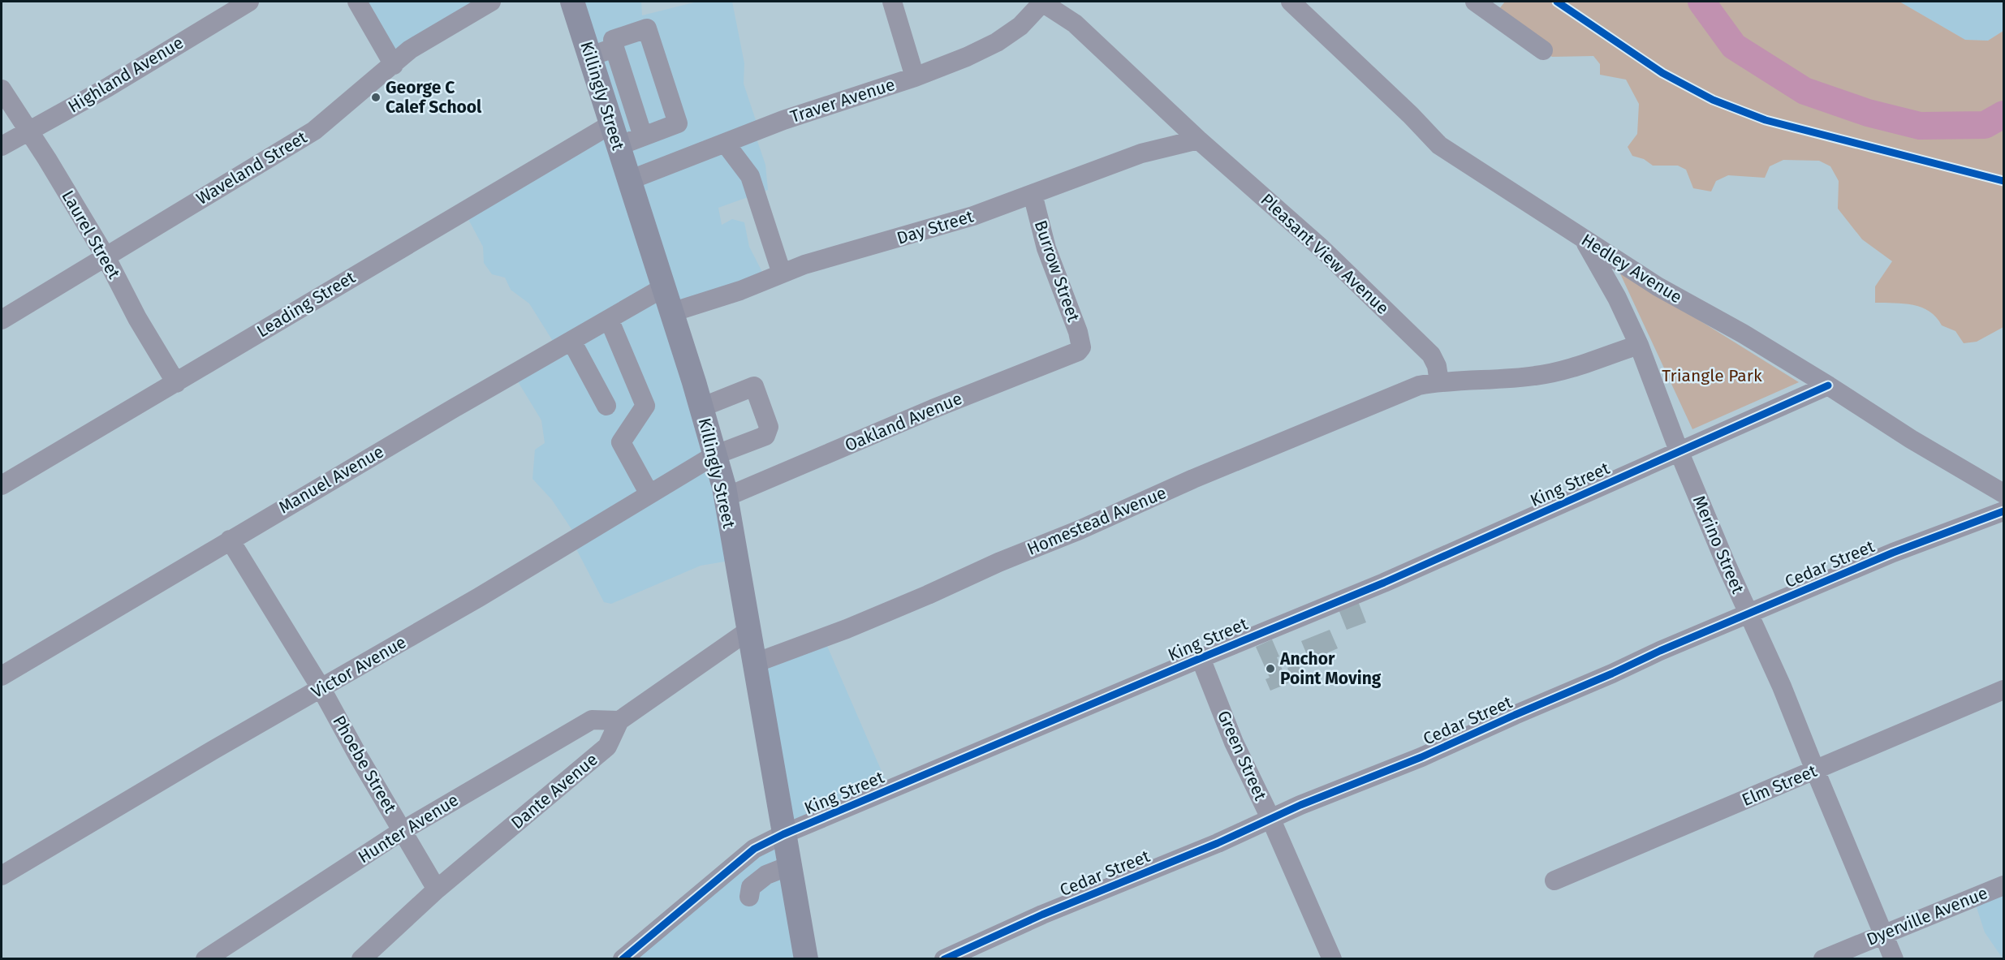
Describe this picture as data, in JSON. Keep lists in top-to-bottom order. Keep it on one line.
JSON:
{"streets":{"main road":["Killingly Street"],"street":["Highland Avenue","Traver Avenue","Waveland Street","Day Street","Laurel Street","Pleasant View Avenue","Hedley Avenue","Burrow Street","Leading Street","Oakland Avenue","Manuel Avenue","King Street","Homestead Avenue","Merino Street","Cedar Street","Victor Avenue","Green Street","Phoebe Street","Elm Street","Dante Avenue","Hunter Avenue","Dyerville Avenue"]},"crossings":[["Highland Avenue","Laurel Street"],["Killingly Street","Traver Avenue"],["Killingly Street","Day Street"],["Killingly Street","Leading Street"],["Killingly Street","Oakland Avenue"],["Killingly Street","Manuel Avenue"],["Killingly Street","King Street"],["Killingly Street","Homestead Avenue"],["Killingly Street","Victor Avenue"],["Killingly Street","Dante Avenue"],["Traver Avenue","Pleasant View Avenue"],["Waveland Street","Laurel Street"],["Day Street","Pleasant View Avenue"],["Day Street","Burrow Street"],["Laurel Street","Leading Street"],["Pleasant View Avenue","Homestead Avenue"],["Hedley Avenue","King Street"],["Hedley Avenue","Merino Street"],["Burrow Street","Oakland Avenue"],["Manuel Avenue","Phoebe Street"],["King Street","Merino Street"],["King Street","Green Street"],["Merino Street","Cedar Street"],["Merino Street","Elm Street"],["Merino Street","Dyerville Avenue"],["Cedar Street","Green Street"],["Victor Avenue","Phoebe Street"],["Phoebe Street","Dante Avenue"],["Phoebe Street","Hunter Avenue"],["Dante Avenue","Hunter Avenue"]],"parks":["Triangle Park"],"places":["George C Calef School","Anchor Point Moving"]}
